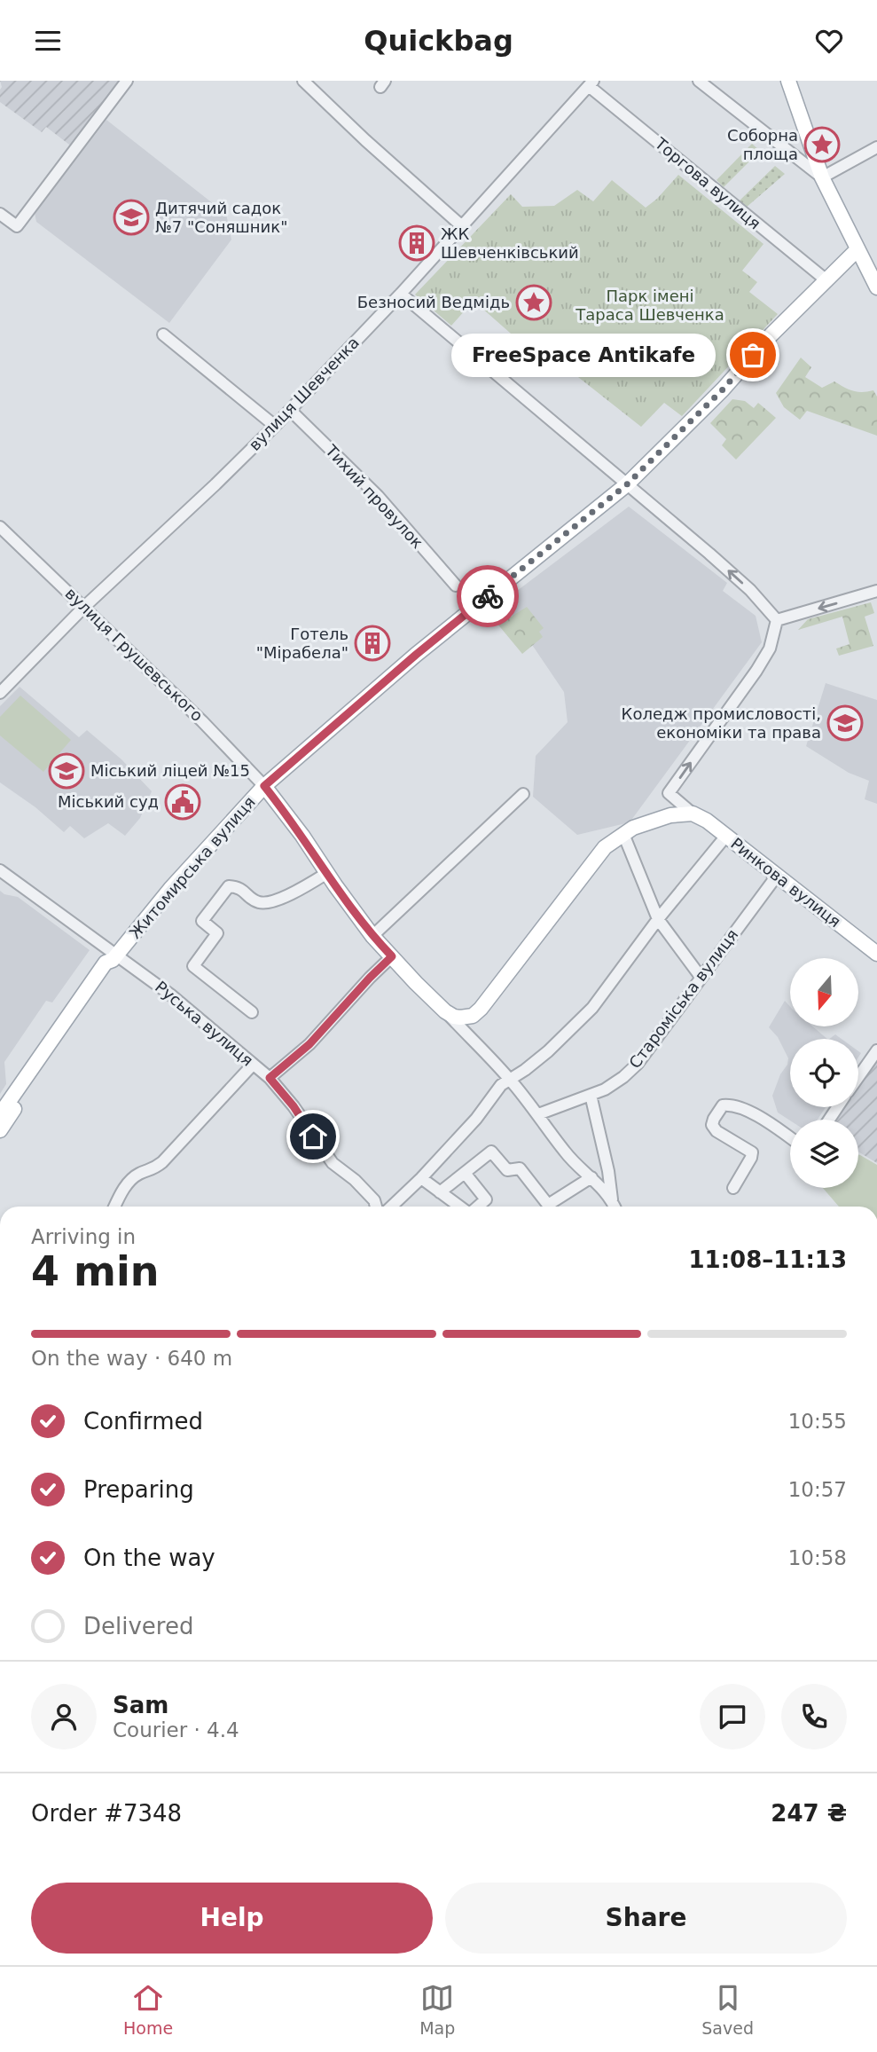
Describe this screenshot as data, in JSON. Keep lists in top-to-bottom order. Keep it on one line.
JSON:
{"streets":{"main road":["Житомирська вулиця","Ринкова вулиця"],"street":["Торгова вулиця","вулиця Шевченка","Тихий провулок","вулиця Грушевського","Староміська вулиця","Руська вулиця"]},"crossings":[["Торгова вулиця","вулиця Шевченка"],["Торгова вулиця","Житомирська вулиця"],["вулиця Шевченка","Тихий провулок"],["вулиця Шевченка","вулиця Грушевського"],["вулиця Грушевського","Житомирська вулиця"],["Житомирська вулиця","Руська вулиця"],["Ринкова вулиця","Староміська вулиця"]],"parks":["Парк імені Тараса Шевченка"],"places":{"place":["Соборна площа","Безносий Ведмідь"],"school or university":["Дитячий садок №7 \"Соняшник\"","Коледж промисловості, економіки та права","Міський ліцей №15"],"building":["ЖК Шевченківський","Готель \"Мірабела\""],"other":["FreeSpace Antikafe"],"public building":["Міський суд"]},"north":"bottom","page":{"header":"Quickbag","bubble":"FreeSpace Antikafe","heading":["4 min","Arriving in","11:08–11:13"],"panel":["Sam","Courier · 4.4","Order #7348","247 ₴"],"bar":"On the way · 640 m","list":[["Confirmed","10:55"],["Preparing","10:57"],["On the way","10:58"],"Delivered"],"buttons":["Help","Share"],"tabs":["Home","Map","Saved"]}}
